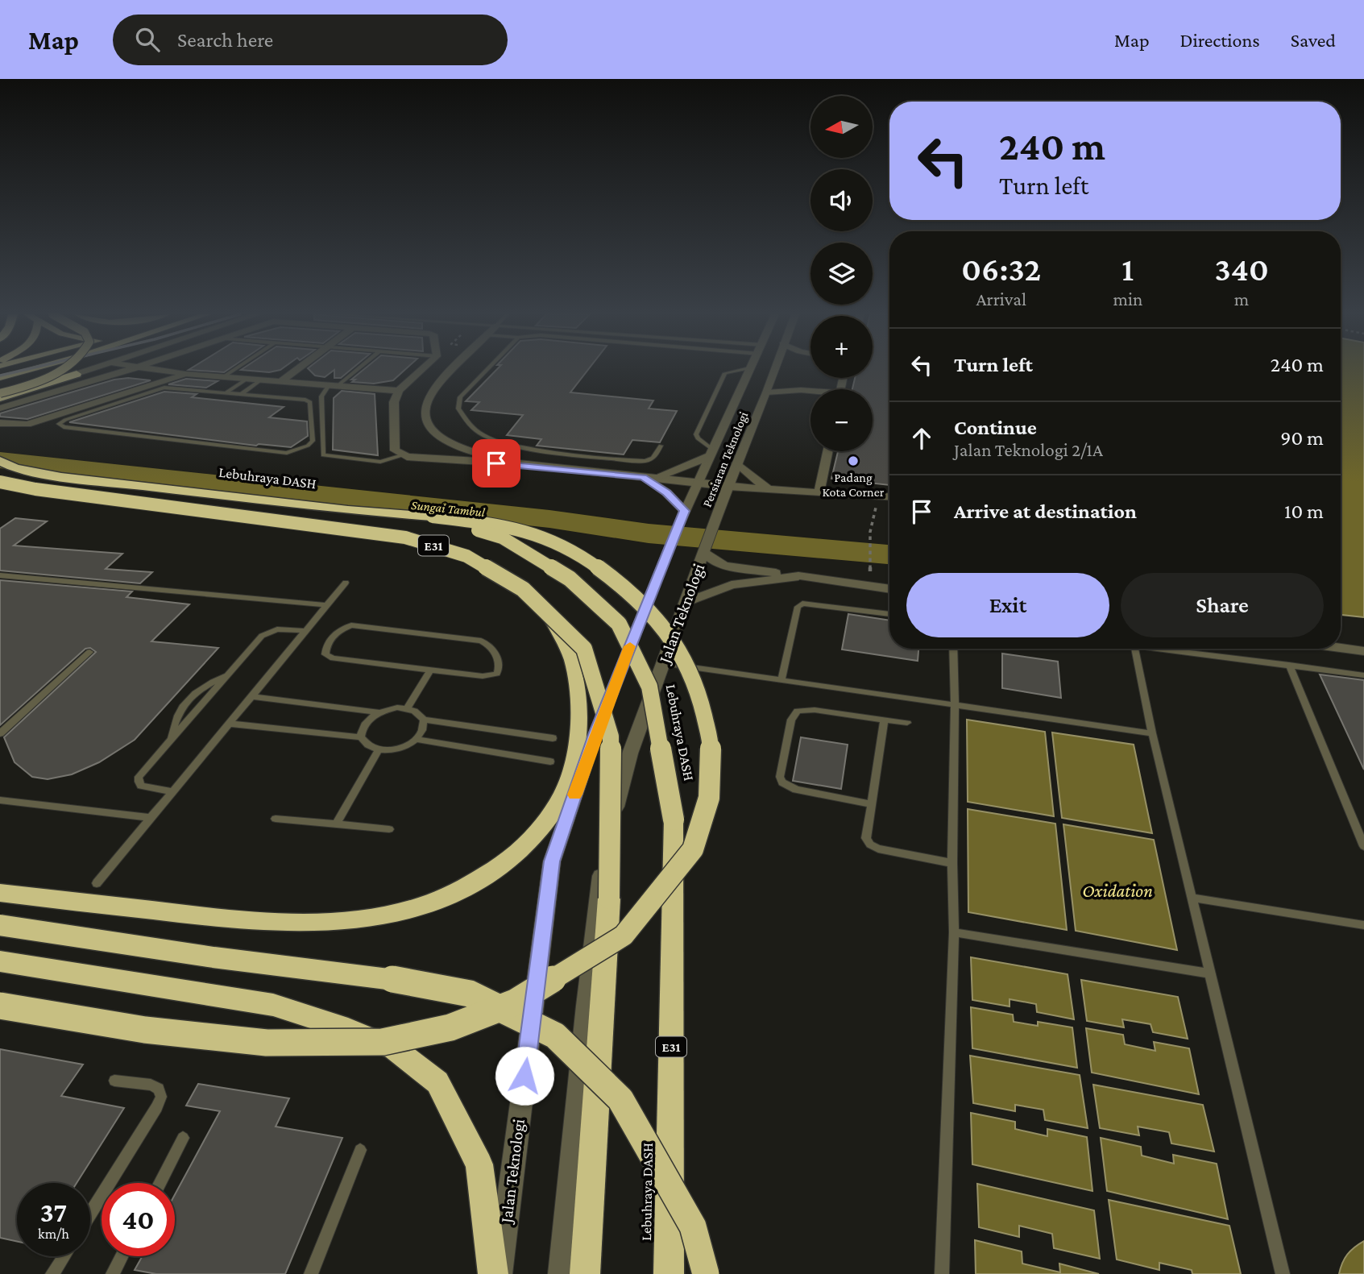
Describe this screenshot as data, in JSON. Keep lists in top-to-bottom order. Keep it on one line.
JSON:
{"streets":{"highway":["Lebuhraya DASH","E31"],"street":["Persiaran Teknologi","Jalan Teknologi"]},"crossings":[["Persiaran Teknologi","Jalan Teknologi"]],"water":["Sungai Tambul","Oxidation"],"places":["Padang Kota Corner"],"north":"left","page":{"header":"Map","search":"Search here","nav":["Map","Directions","Saved"],"map_buttons":["+","−"],"turn":["240 m","Turn left"],"eta":["06:32","Arrival","1","min","340","m"],"list":[{"name":"Turn left","value":"240 m"},{"name":"Continue","note":"Jalan Teknologi 2/1A","value":"90 m"},{"name":"Arrive at destination","value":"10 m"}],"buttons":["Exit","Share"],"speed":"37 km/h","limit":"40"}}
